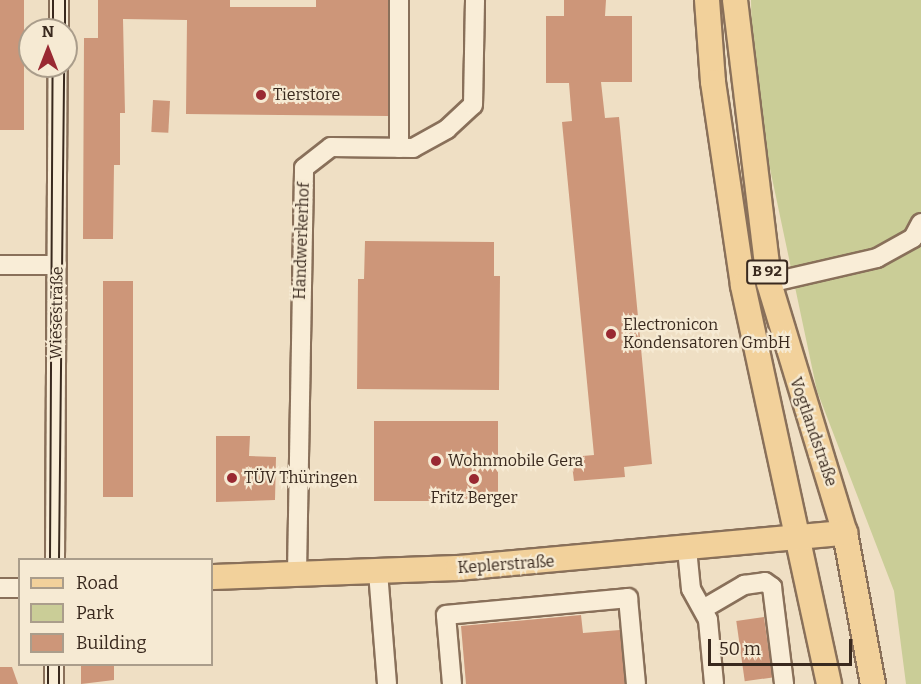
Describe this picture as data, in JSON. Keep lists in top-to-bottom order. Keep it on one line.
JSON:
{"streets":{"main road":["B 92","Vogtlandstraße","Keplerstraße"],"street":["Handwerkerhof","Wiesestraße"]},"crossings":[["Handwerkerhof","Keplerstraße"],["Vogtlandstraße","Keplerstraße"]],"places":["Tierstore","Electronicon Kondensatoren GmbH","Wohnmobile Gera","TÜV Thüringen","Fritz Berger"],"legend":["Road","Park","Building"],"scale_bar":"50 m","north":"top"}
